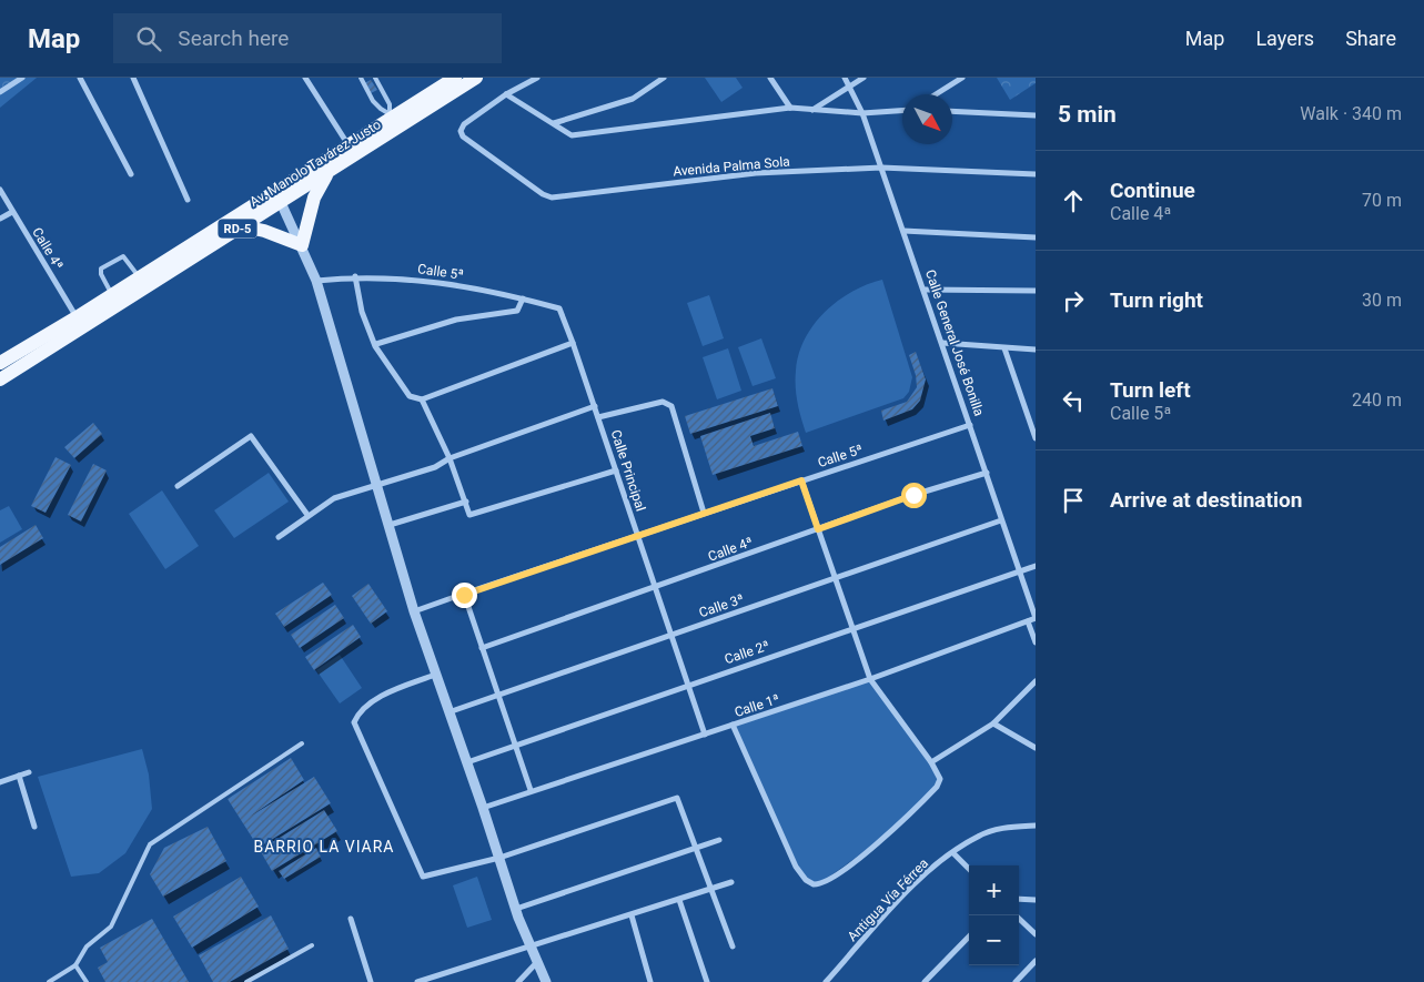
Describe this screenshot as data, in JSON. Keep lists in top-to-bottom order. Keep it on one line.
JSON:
{"streets":{"main road":["Av. Manolo Tavárez Justo","RD-5"],"street":["Avenida Palma Sola","Calle 4ª","Calle 5ª","Calle General José Bonilla","Calle Principal","Calle 3ª","Calle 2ª","Calle 1ª","Antigua Vía Férrea"]},"crossings":[["Av. Manolo Tavárez Justo","Calle 4ª"],["Avenida Palma Sola","Calle General José Bonilla"],["Calle 4ª","Calle General José Bonilla"],["Calle 4ª","Calle Principal"],["Calle 5ª","Calle General José Bonilla"],["Calle 5ª","Calle Principal"],["Calle General José Bonilla","Calle 3ª"],["Calle General José Bonilla","Calle 2ª"],["Calle General José Bonilla","Calle 1ª"],["Calle Principal","Calle 3ª"],["Calle Principal","Calle 2ª"],["Calle Principal","Calle 1ª"]],"districts":["BARRIO LA VIARA"],"north":"bottom right","page":{"header":"Map","search":"Search here","nav":["Map","Layers","Share"],"heading":["5 min","Walk · 340 m"],"list":[["Continue","Calle 4ª","70 m"],["Turn right","30 m"],["Turn left","Calle 5ª","240 m"],"Arrive at destination"],"map_buttons":["+","−"]}}
